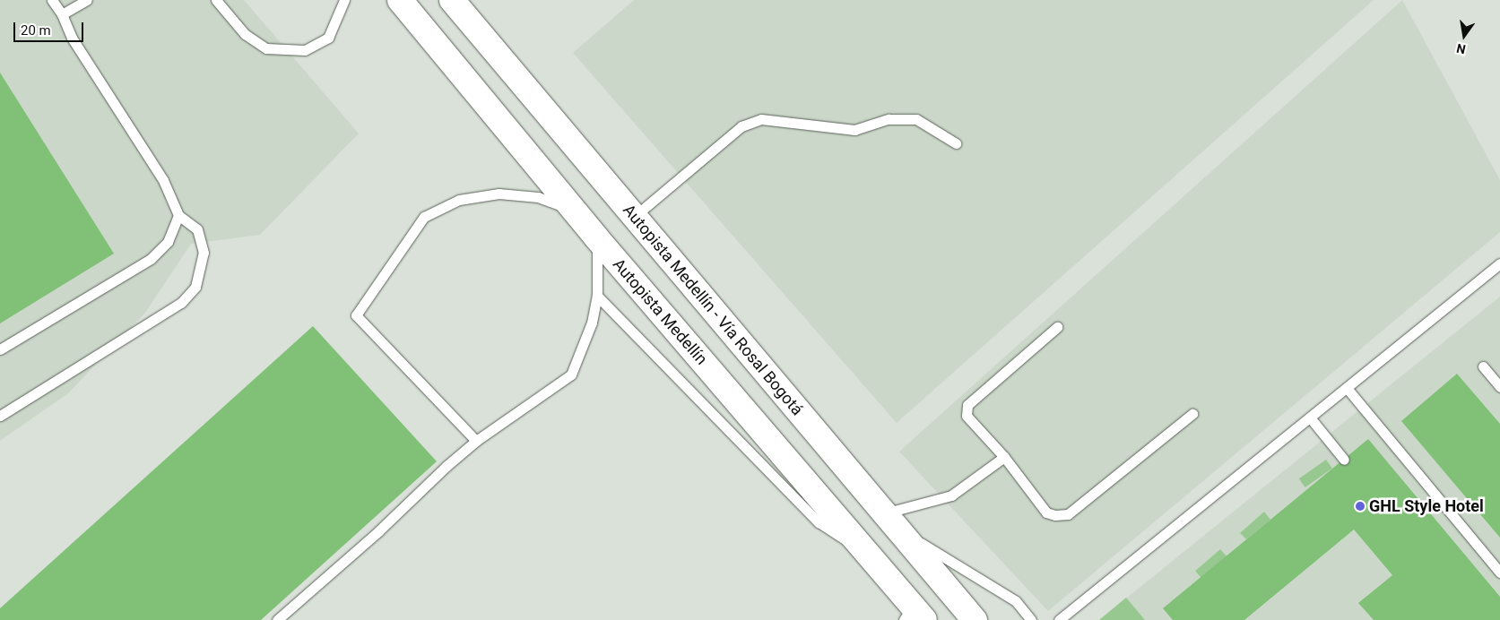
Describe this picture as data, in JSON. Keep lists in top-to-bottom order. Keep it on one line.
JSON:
{"streets":{"highway":["Autopista Medellín - Vía Rosal Bogotá","Autopista Medellín"]},"places":["GHL Style Hotel"],"scale_bar":"20 m","north":"bottom"}
